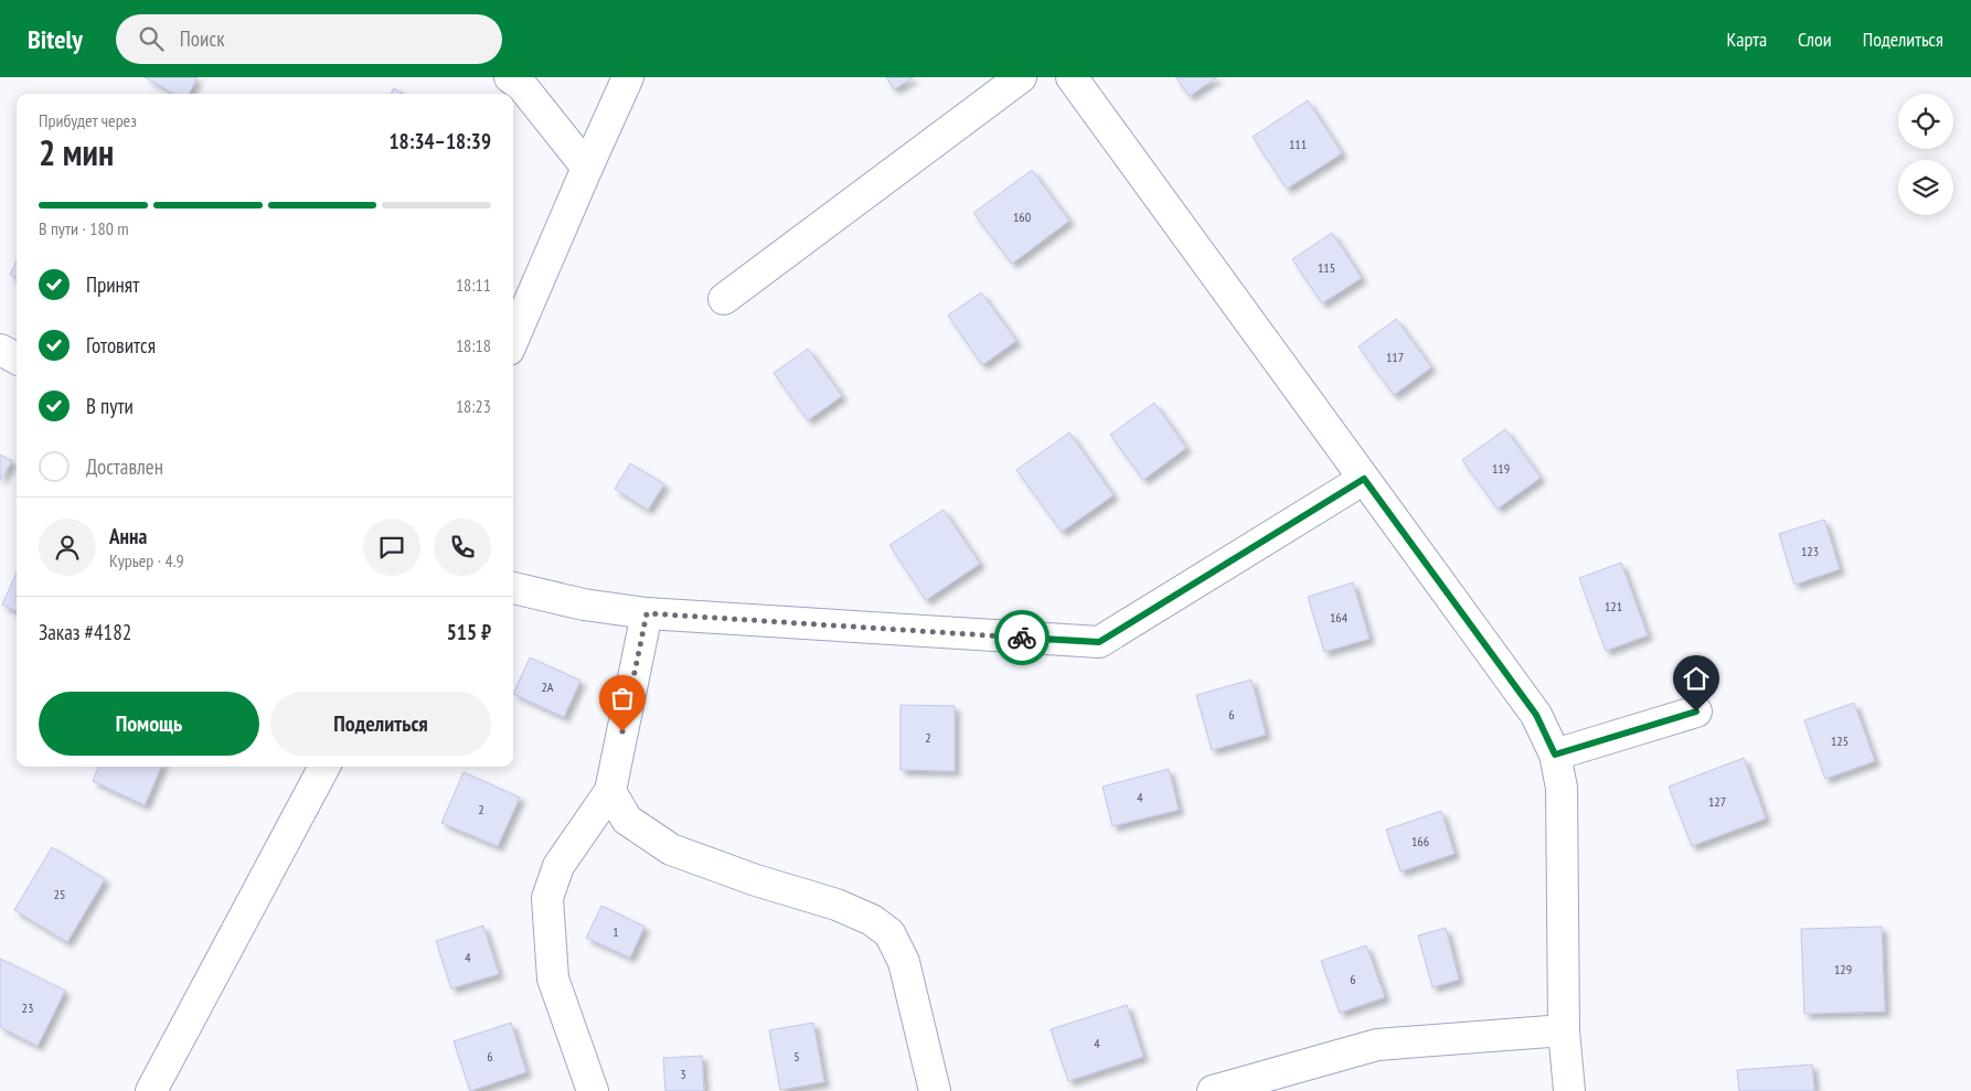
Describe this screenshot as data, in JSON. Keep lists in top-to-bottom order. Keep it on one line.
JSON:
{"house_numbers":["111","160","115","117","119","123","121","164","2А","6","2","125","4","127","2","166","25","1","4","129","6","23","4","6","5","3"],"page":{"header":"Bitely","search":"Поиск","nav":["Карта","Слои","Поделиться"],"heading":["2 мин","Прибудет через","18:34–18:39"],"panel":["Анна","Курьер · 4.9","Заказ #4182","515 ₽"],"bar":"В пути · 180 m","list":[["Принят","18:11"],["Готовится","18:18"],["В пути","18:23"],"Доставлен"],"buttons":["Помощь","Поделиться"]}}
